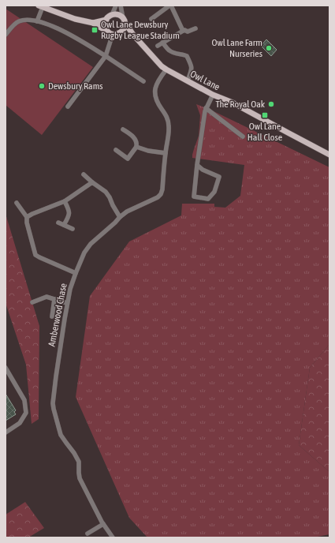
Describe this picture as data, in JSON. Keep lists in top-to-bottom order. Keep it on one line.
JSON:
{"streets":{"main road":["Owl Lane"],"street":["Amberwood Chase"]},"crossings":[["Owl Lane","Amberwood Chase"]],"places":{"transit":["Owl Lane Dewsbury Rugby League Stadium","Owl Lane Hall Close"],"other":["Owl Lane Farm Nurseries","Dewsbury Rams","The Royal Oak"]}}
